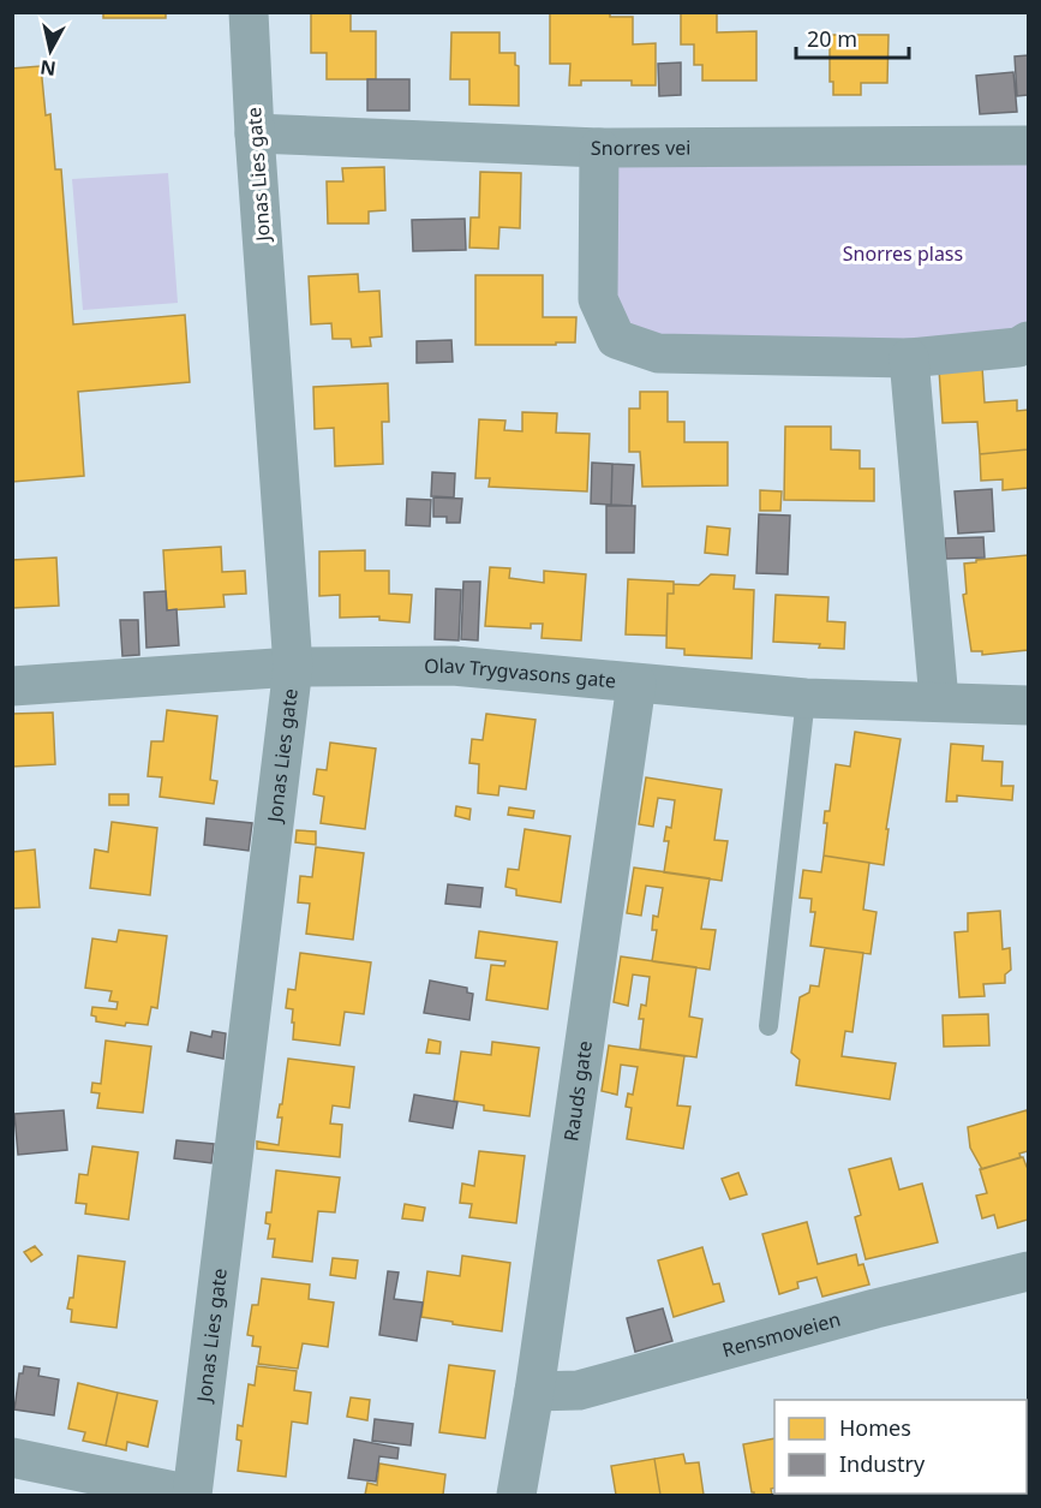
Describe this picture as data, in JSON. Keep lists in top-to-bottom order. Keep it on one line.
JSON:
{"streets":{"street":["Snorres vei","Jonas Lies gate","Olav Trygvasons gate","Rauds gate","Rensmoveien"]},"crossings":[["Snorres vei","Jonas Lies gate"],["Jonas Lies gate","Olav Trygvasons gate"],["Olav Trygvasons gate","Rauds gate"],["Rauds gate","Rensmoveien"]],"parks":["Snorres plass"],"legend":["Homes","Industry"],"scale_bar":"20 m","north":"bottom"}
